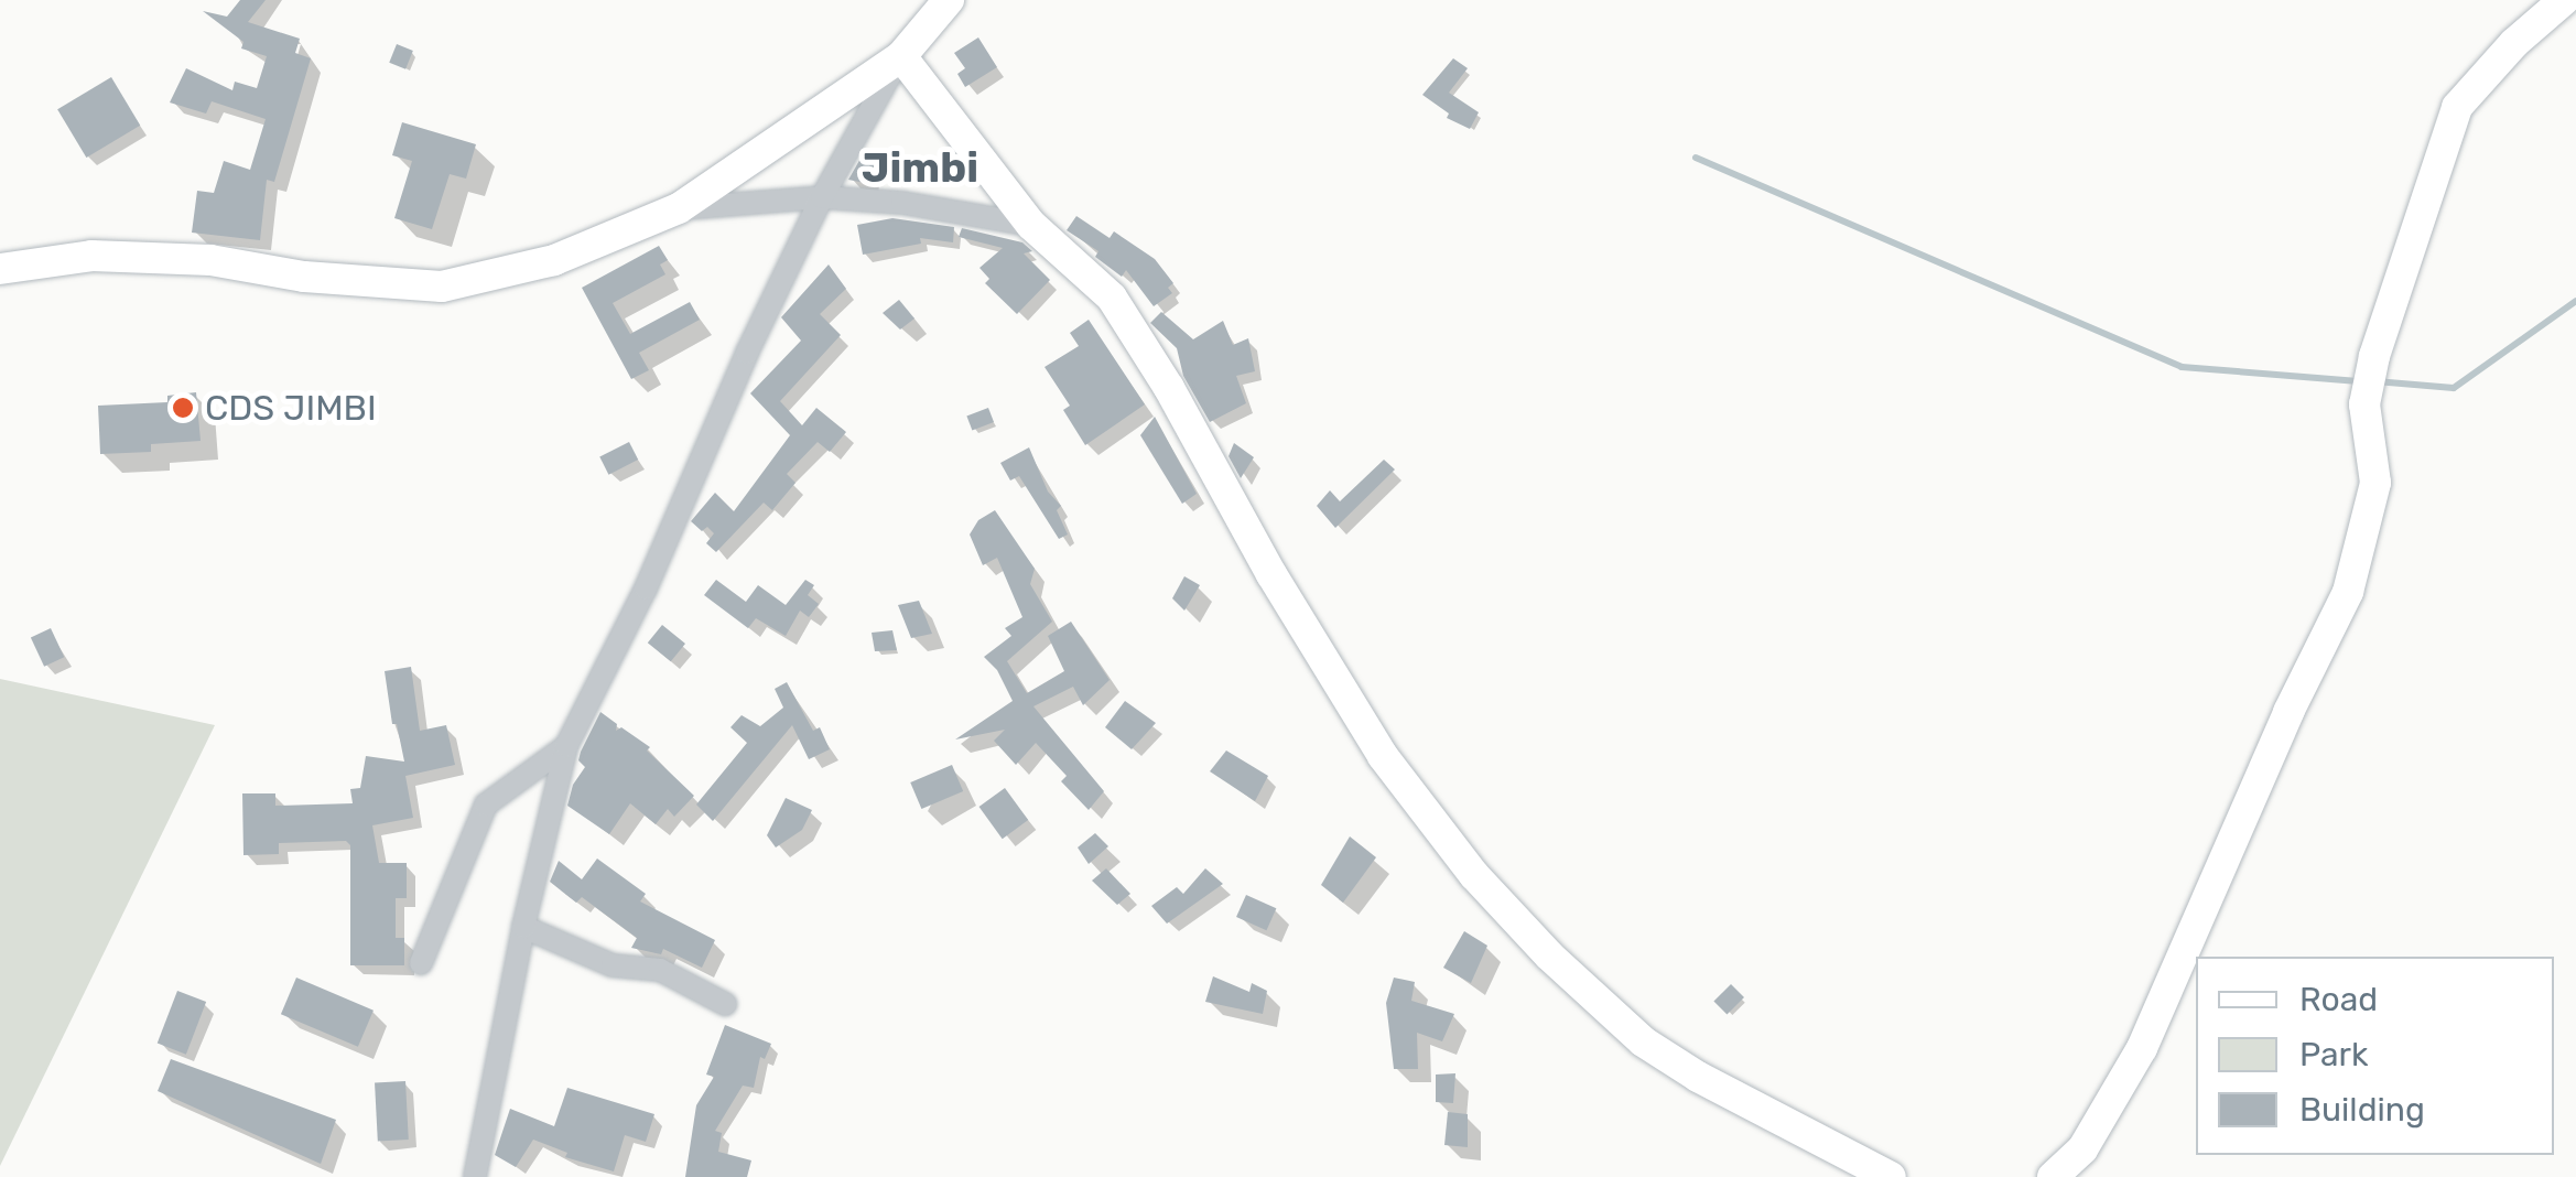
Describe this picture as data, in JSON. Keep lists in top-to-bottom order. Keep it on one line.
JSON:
{"districts":["Jimbi"],"places":["CDS JIMBI"],"legend":["Road","Park","Building"]}
